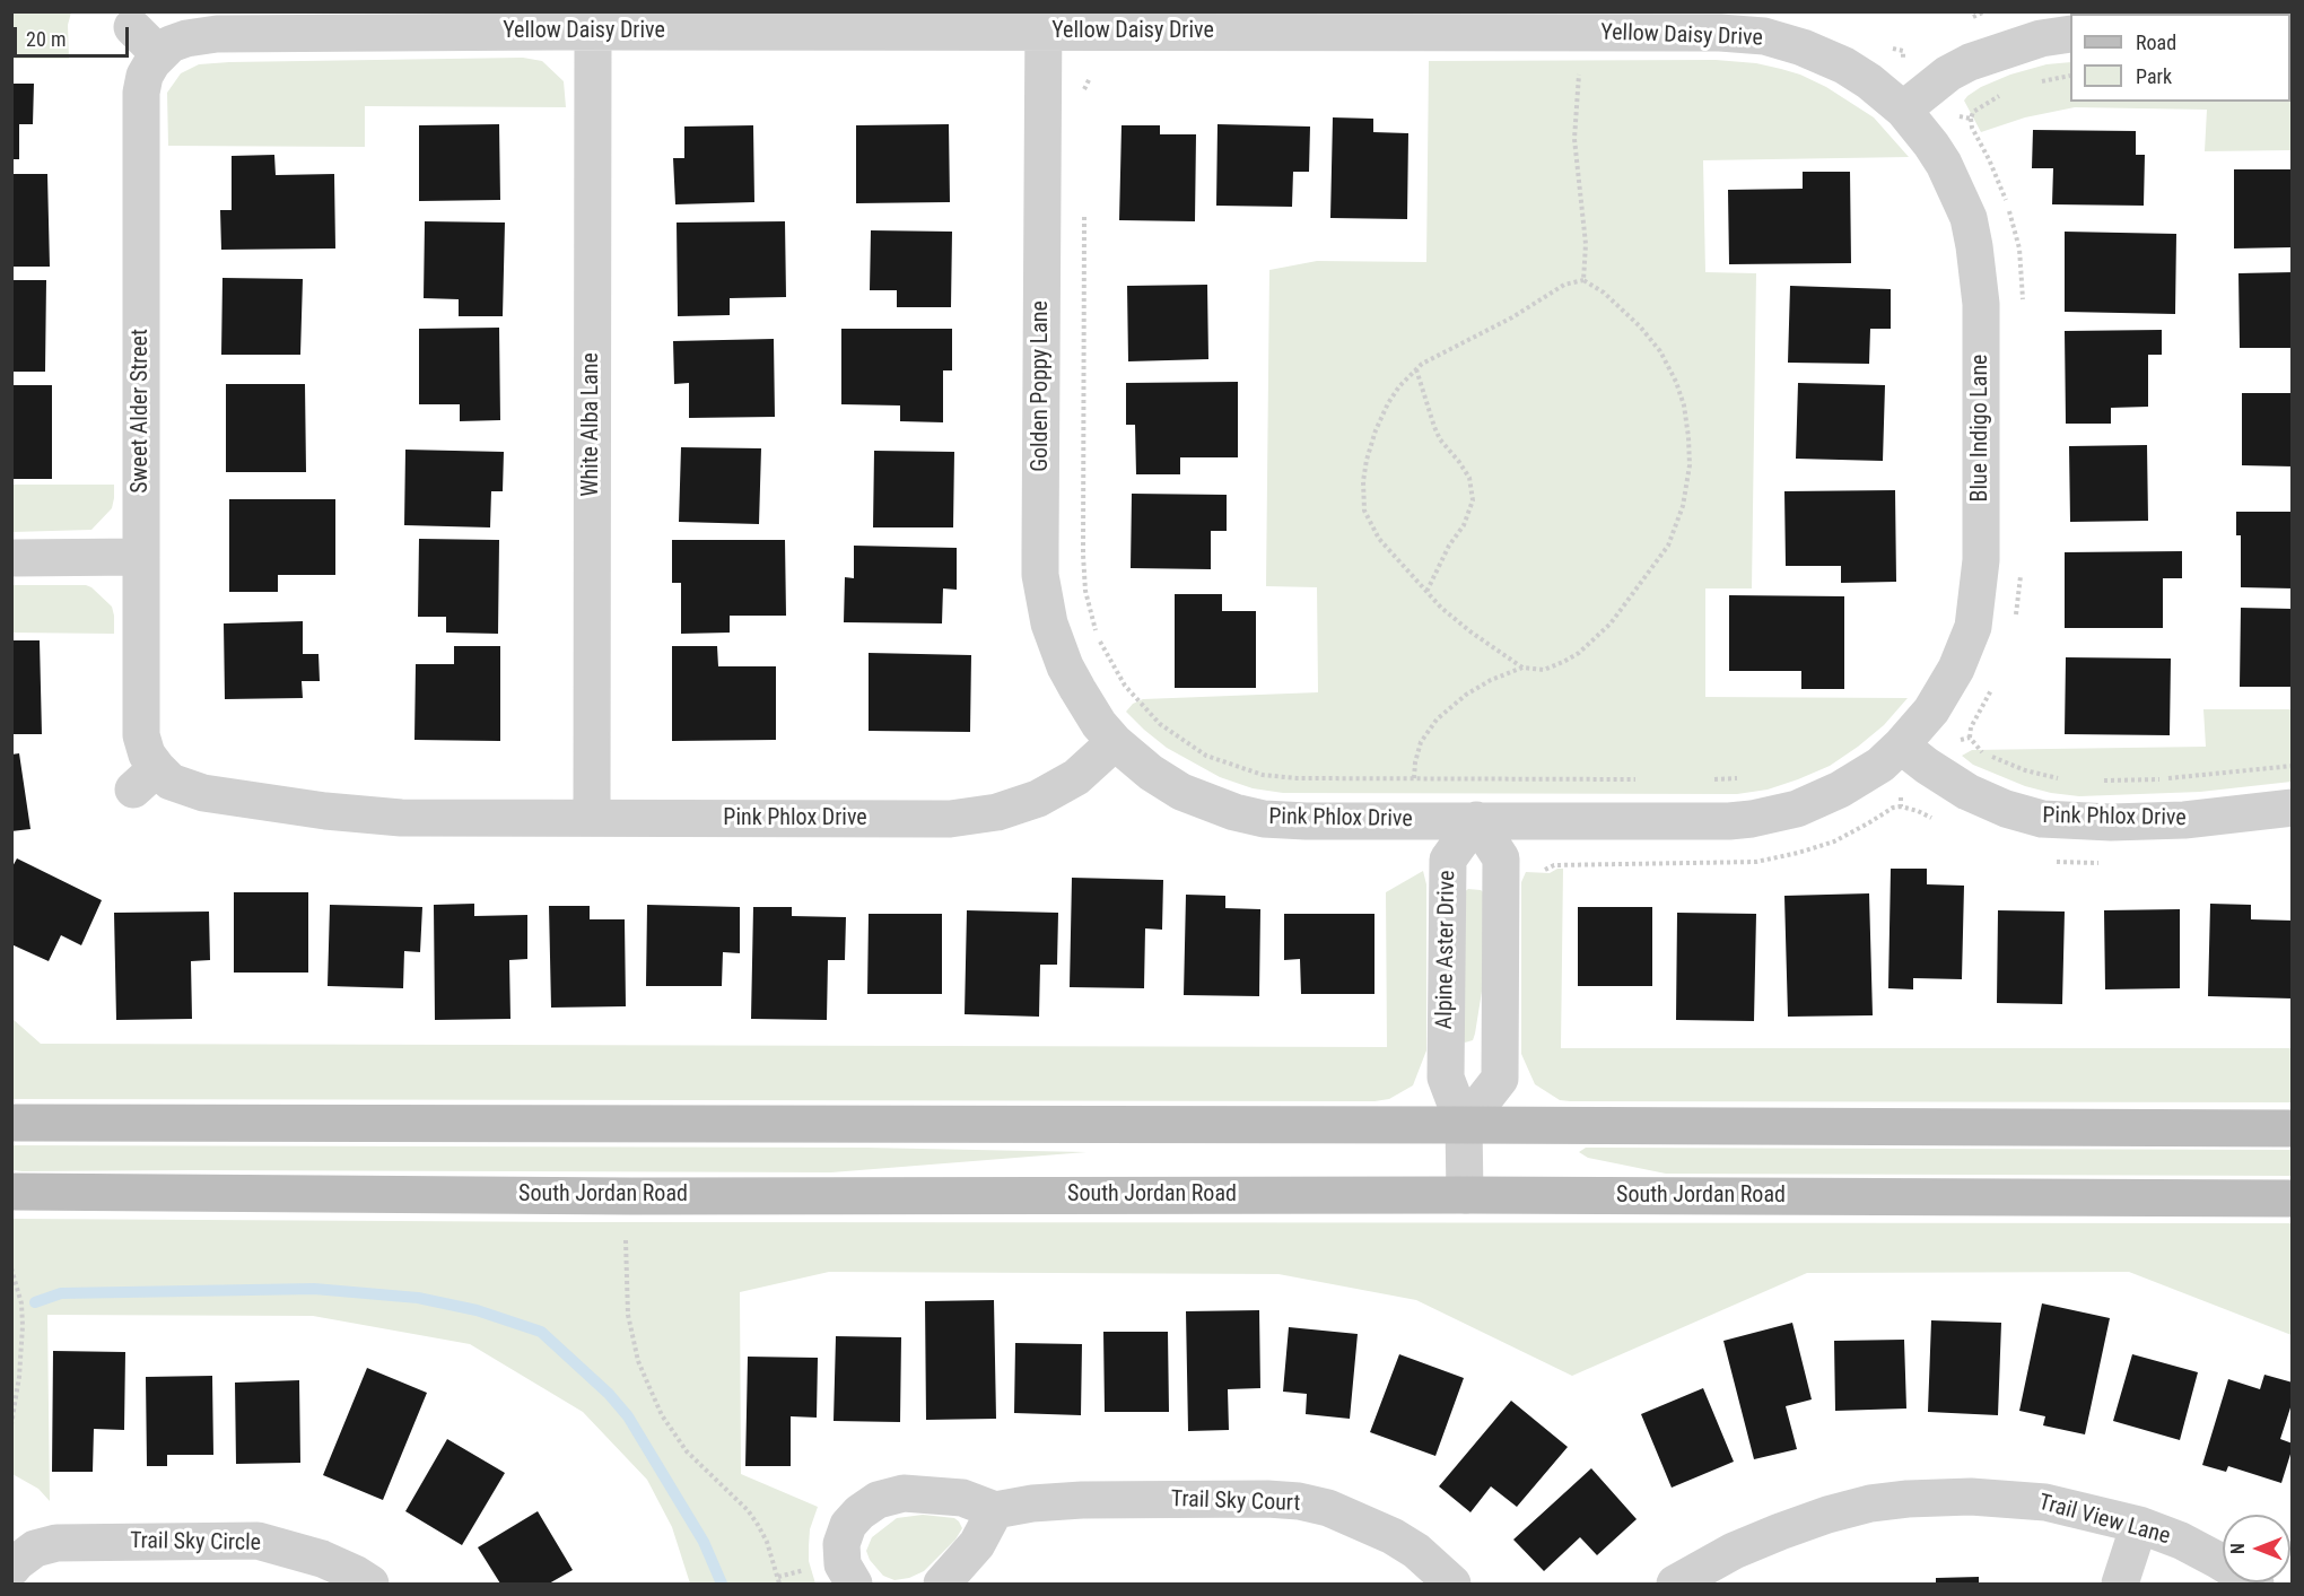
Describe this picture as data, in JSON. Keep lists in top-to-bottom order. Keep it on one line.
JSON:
{"streets":{"main road":["South Jordan Road"],"street":["Yellow Daisy Drive","Golden Poppy Lane","Sweet Alder Street","White Alba Lane","Blue Indigo Lane","Pink Phlox Drive","Alpine Aster Drive","Trail Sky Court","Trail View Lane","Trail Sky Circle"]},"crossings":[["Yellow Daisy Drive","Golden Poppy Lane"],["Yellow Daisy Drive","Sweet Alder Street"],["Yellow Daisy Drive","White Alba Lane"],["Yellow Daisy Drive","Blue Indigo Lane"],["Golden Poppy Lane","Pink Phlox Drive"],["Sweet Alder Street","Pink Phlox Drive"],["White Alba Lane","Pink Phlox Drive"],["Blue Indigo Lane","Pink Phlox Drive"],["Pink Phlox Drive","Alpine Aster Drive"],["Alpine Aster Drive","South Jordan Road"]],"legend":["Road","Park"],"scale_bar":"20 m","north":"left"}
